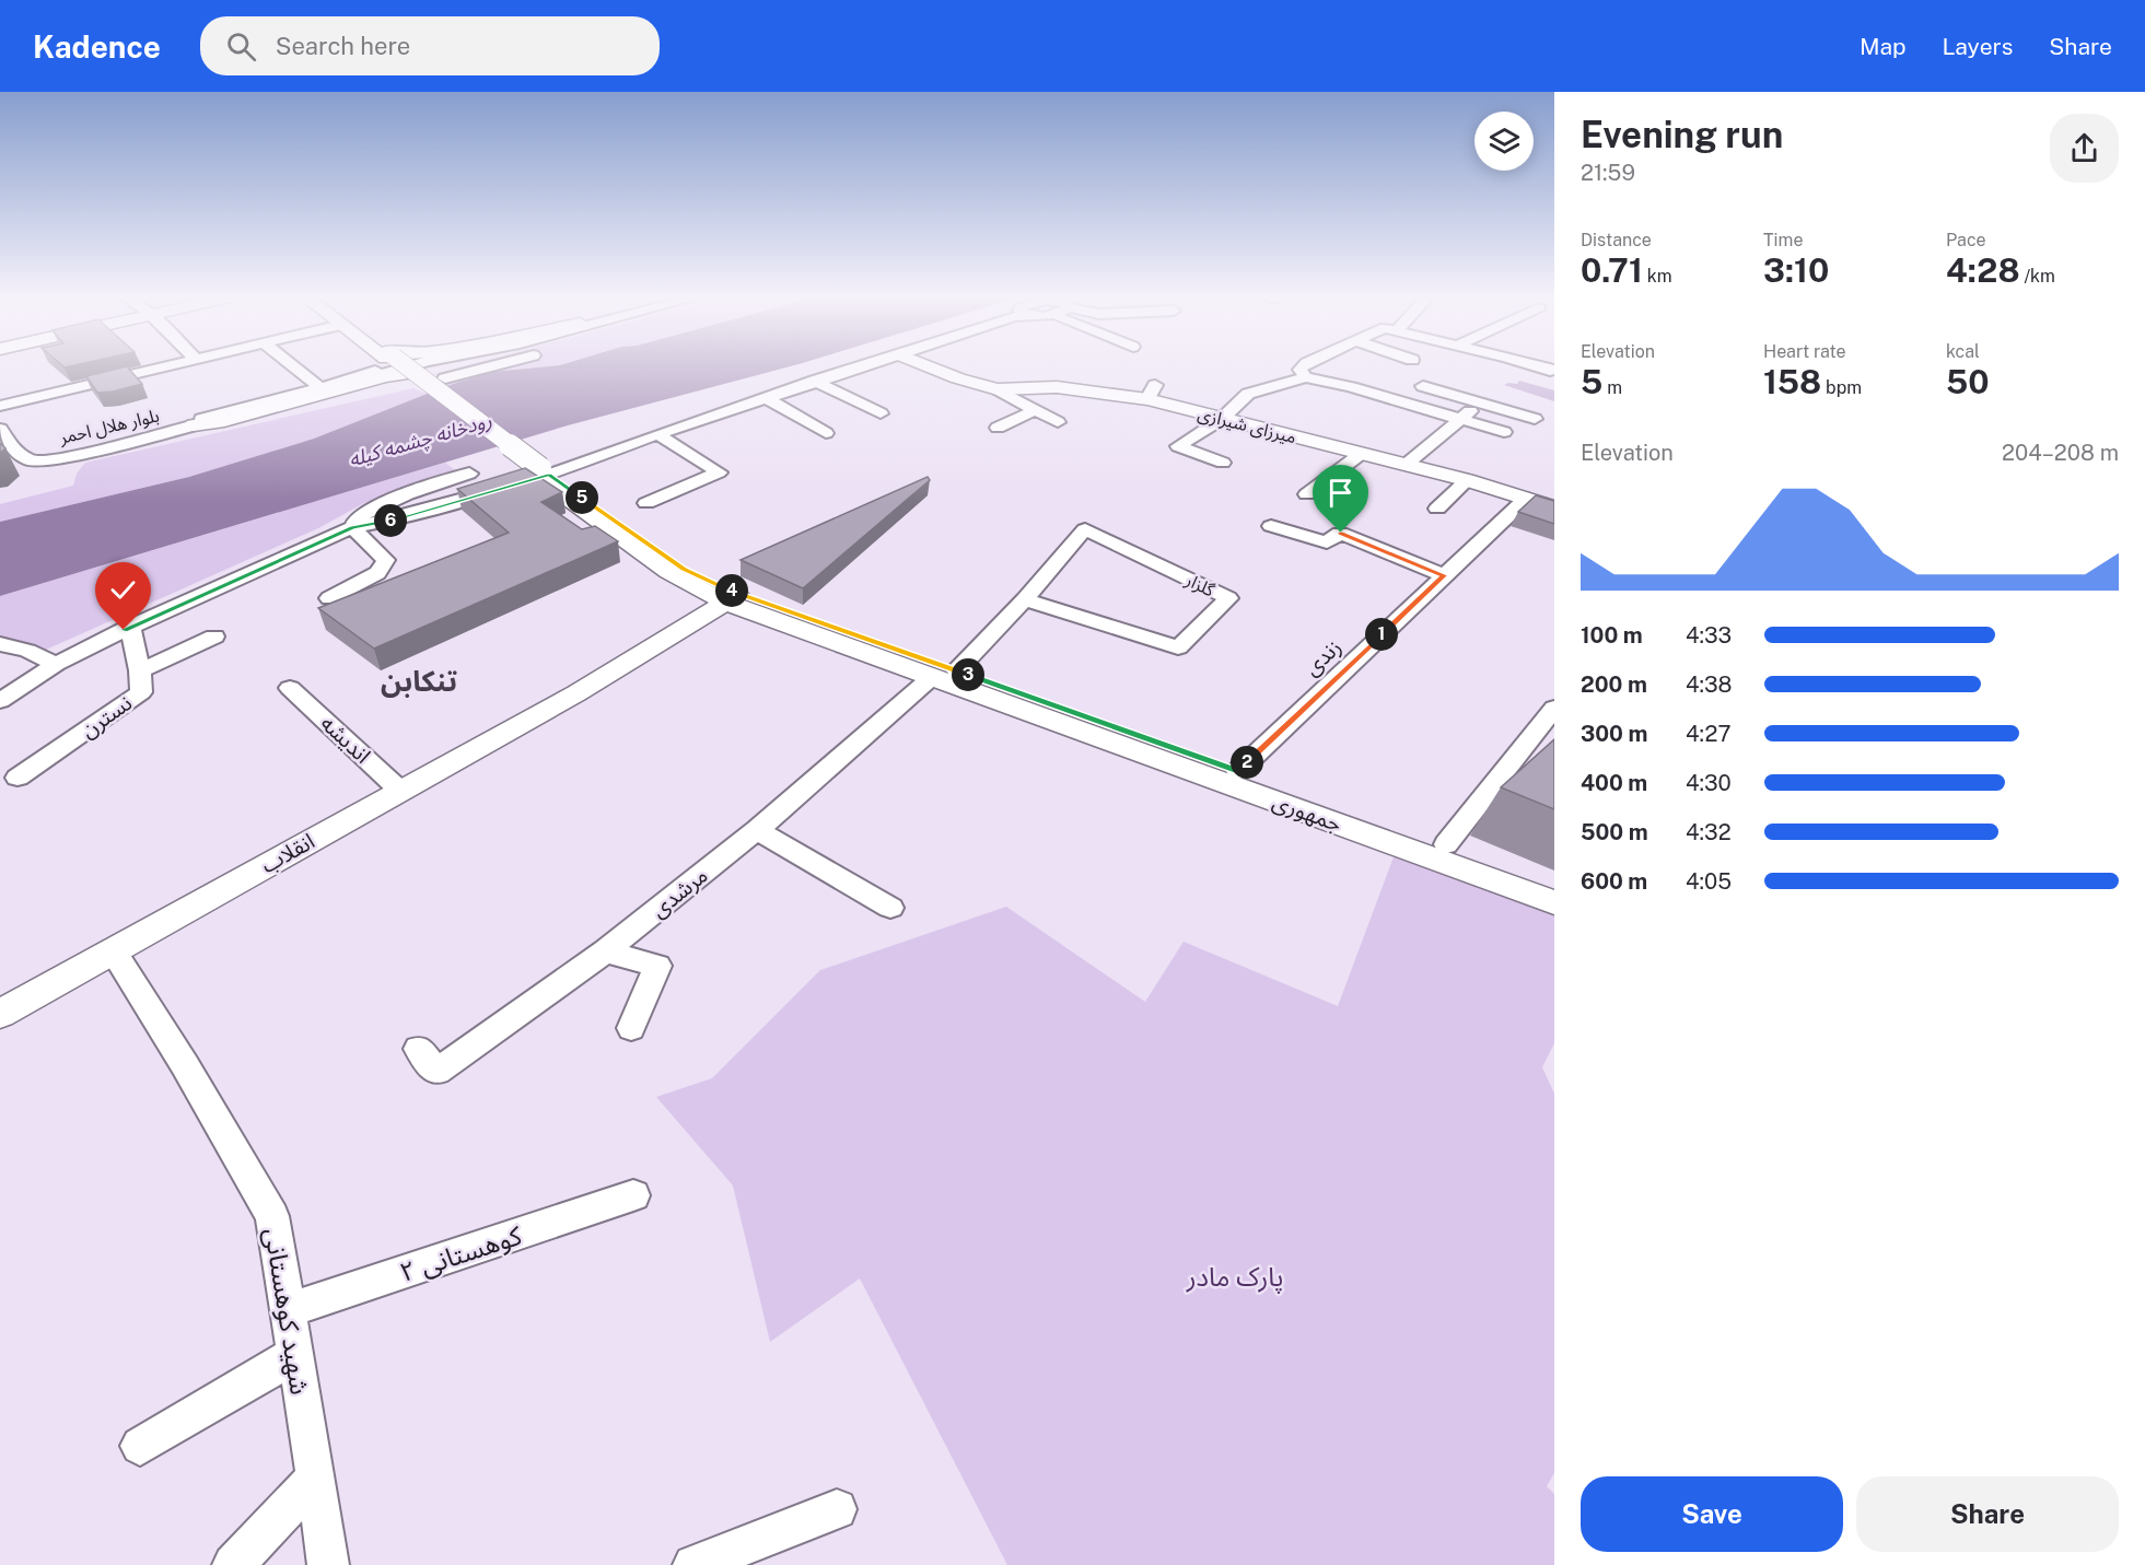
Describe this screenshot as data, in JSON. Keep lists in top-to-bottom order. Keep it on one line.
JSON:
{"streets":{"main road":["میرزای شیرازی","جمهوری","انقلاب"],"street":["بلوار هلال احمر","گلزار","زندی","نسترن","اندیشه","مرشدی","کوهستانی ۲","شهید کوهستانی"]},"crossings":[["میرزای شیرازی","زندی"],["گلزار","جمهوری"],["گلزار","مرشدی"],["زندی","جمهوری"],["اندیشه","انقلاب"],["جمهوری","انقلاب"],["جمهوری","مرشدی"],["انقلاب","شهید کوهستانی"],["کوهستانی ۲","شهید کوهستانی"]],"districts":["تنکابن"],"water":["رودخانه چشمه کیله"],"parks":["پارک مادر"],"page":{"header":"Kadence","search":"Search here","nav":["Map","Layers","Share"],"heading":["Evening run","21:59"],"stats":[["Distance","0.71 km"],["Time","3:10"],["Pace","4:28 /km"],["Elevation","5 m"],["Heart rate","158 bpm"],["kcal","50"]],"chart":["Elevation","204–208 m"],"pins":["5","6","4","1","3","2"],"list":[{"name":"100 m","note":"4:33"},{"name":"200 m","note":"4:38"},{"name":"300 m","note":"4:27"},{"name":"400 m","note":"4:30"},{"name":"500 m","note":"4:32"},{"name":"600 m","note":"4:05"}],"buttons":["Save","Share"]}}
